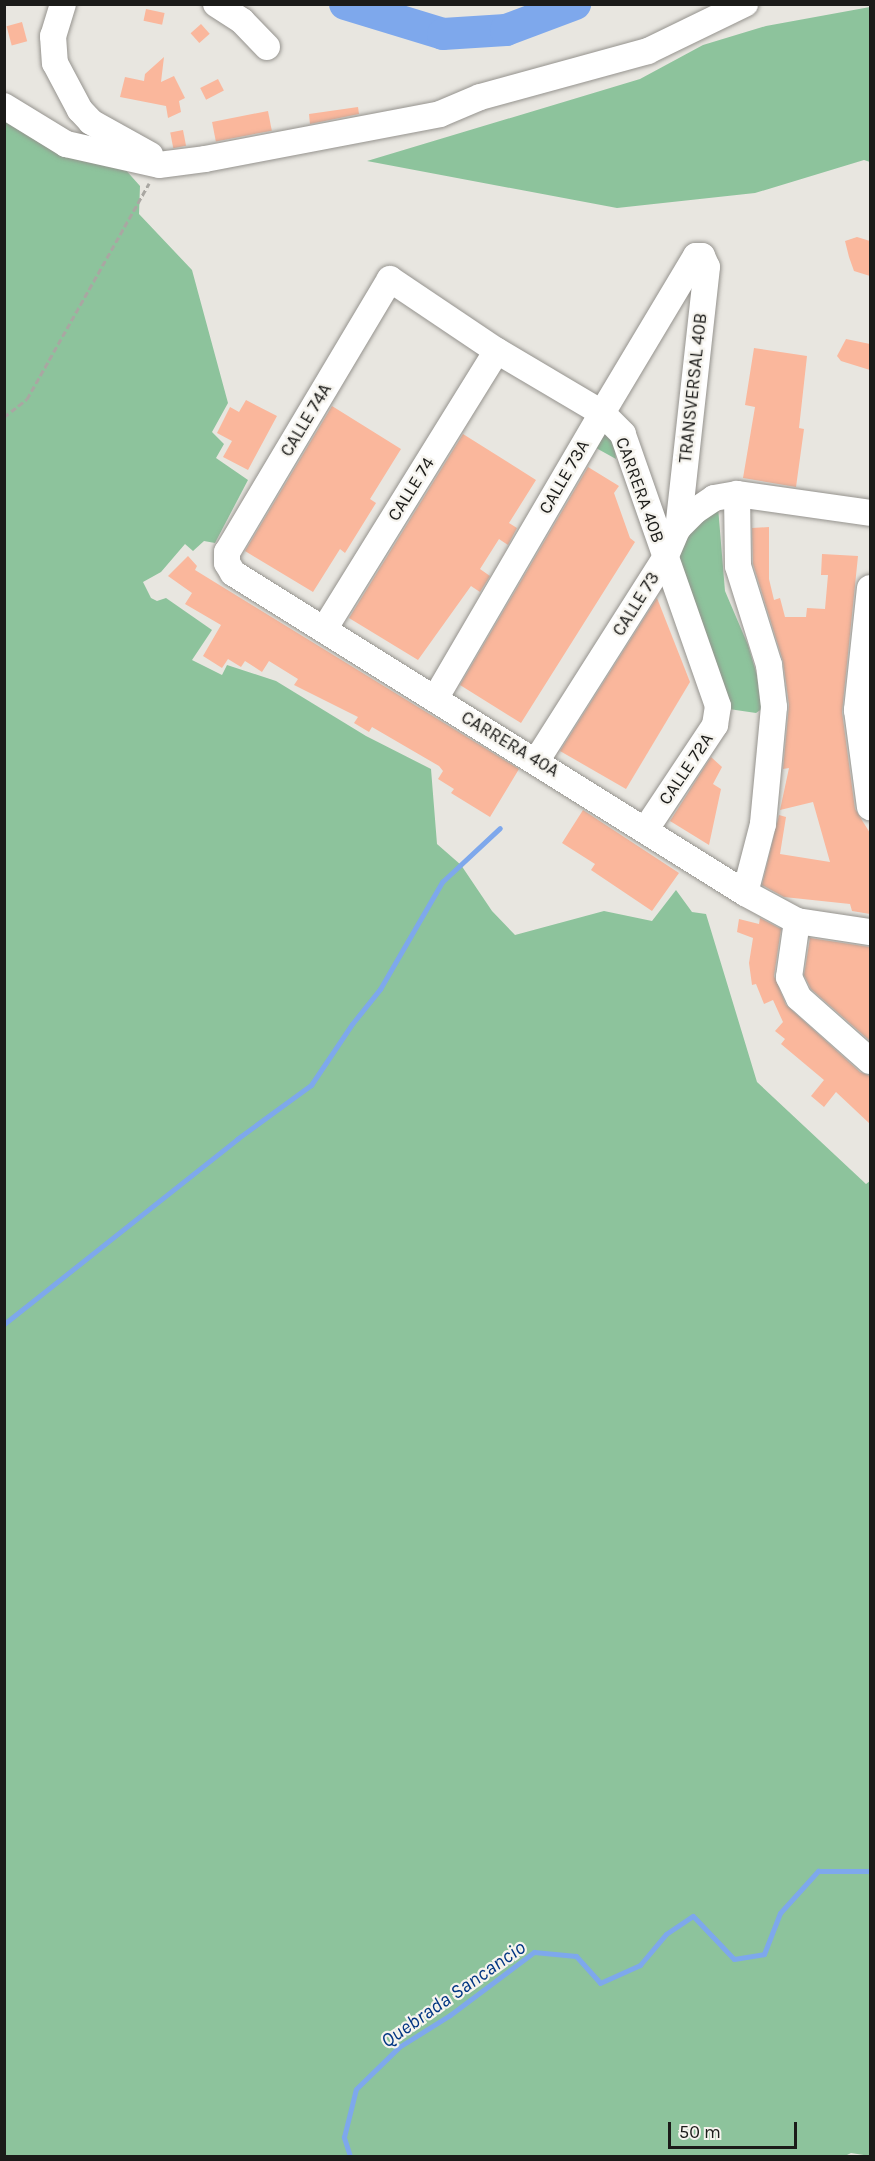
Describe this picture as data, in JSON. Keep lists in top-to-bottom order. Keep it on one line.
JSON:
{"streets":{"street":["TRANSVERSAL 40B","CALLE 74A","CALLE 73A","CALLE 74","CARRERA 40B","CALLE 73","CARRERA 40A","CALLE 72A"]},"crossings":[["TRANSVERSAL 40B","CALLE 73A"],["TRANSVERSAL 40B","CALLE 73"],["CALLE 74A","CARRERA 40B"],["CALLE 74A","CARRERA 40A"],["CALLE 73A","CARRERA 40B"],["CALLE 73A","CARRERA 40A"],["CALLE 74","CARRERA 40B"],["CALLE 74","CARRERA 40A"],["CARRERA 40B","CALLE 73"],["CARRERA 40B","CALLE 72A"],["CALLE 73","CARRERA 40A"],["CARRERA 40A","CALLE 72A"]],"water":["Quebrada Sancancio"],"scale_bar":"50 m"}
